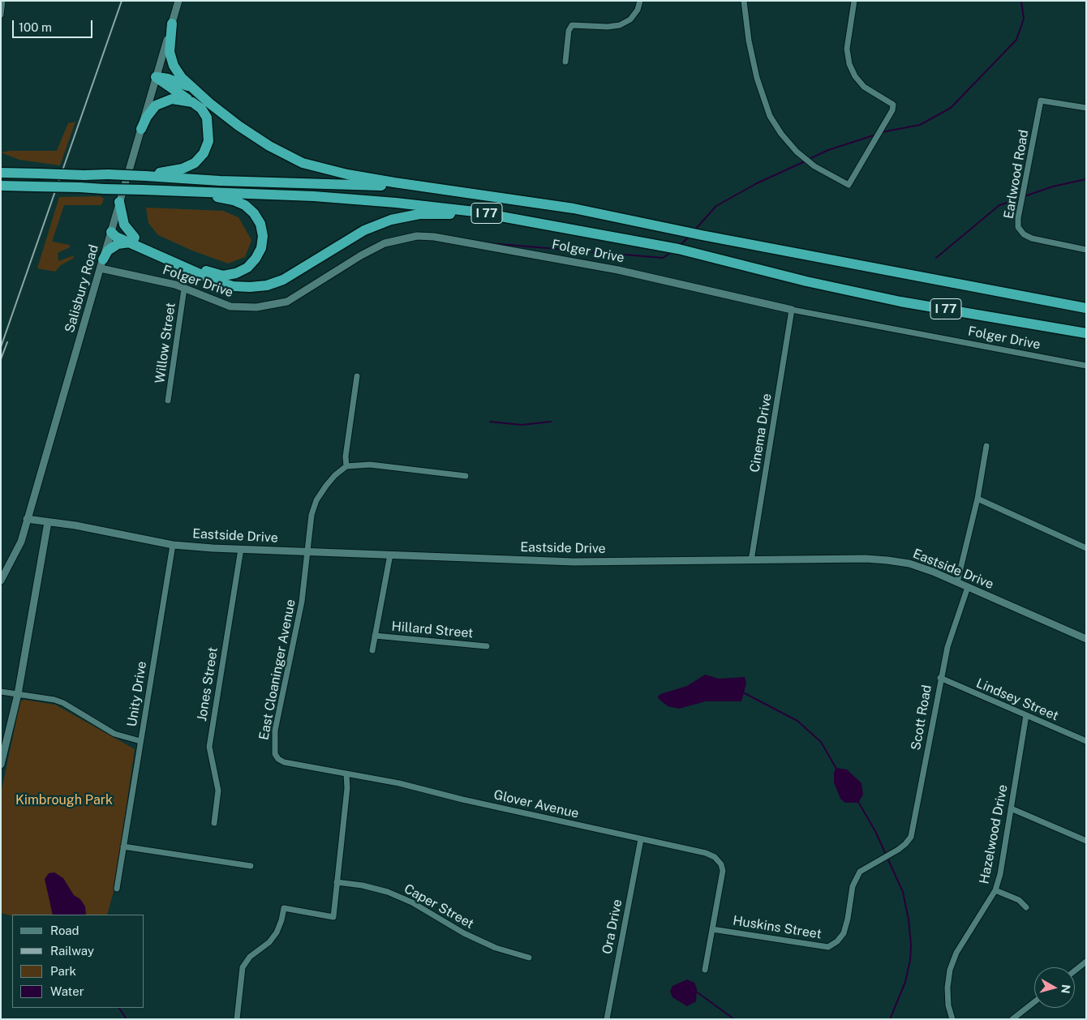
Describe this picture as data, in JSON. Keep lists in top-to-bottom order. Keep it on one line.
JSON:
{"streets":{"highway":["I 77"],"street":["Earlwood Road","Folger Drive","Salisbury Road","Willow Street","Cinema Drive","Eastside Drive","Hillard Street","East Cloaninger Avenue","Jones Street","Unity Drive","Lindsey Street","Scott Road","Glover Avenue","Hazelwood Drive","Caper Street","Ora Drive","Huskins Street"]},"crossings":[["Folger Drive","Salisbury Road"],["Folger Drive","Willow Street"],["Folger Drive","Cinema Drive"],["Salisbury Road","Eastside Drive"],["Cinema Drive","Eastside Drive"],["Eastside Drive","East Cloaninger Avenue"],["Eastside Drive","Jones Street"],["Eastside Drive","Unity Drive"],["Eastside Drive","Scott Road"],["East Cloaninger Avenue","Glover Avenue"],["Lindsey Street","Scott Road"],["Lindsey Street","Hazelwood Drive"],["Scott Road","Huskins Street"],["Glover Avenue","Ora Drive"],["Glover Avenue","Huskins Street"]],"parks":["Kimbrough Park"],"legend":["Road","Railway","Park","Water"],"scale_bar":"100 m","north":"right"}
